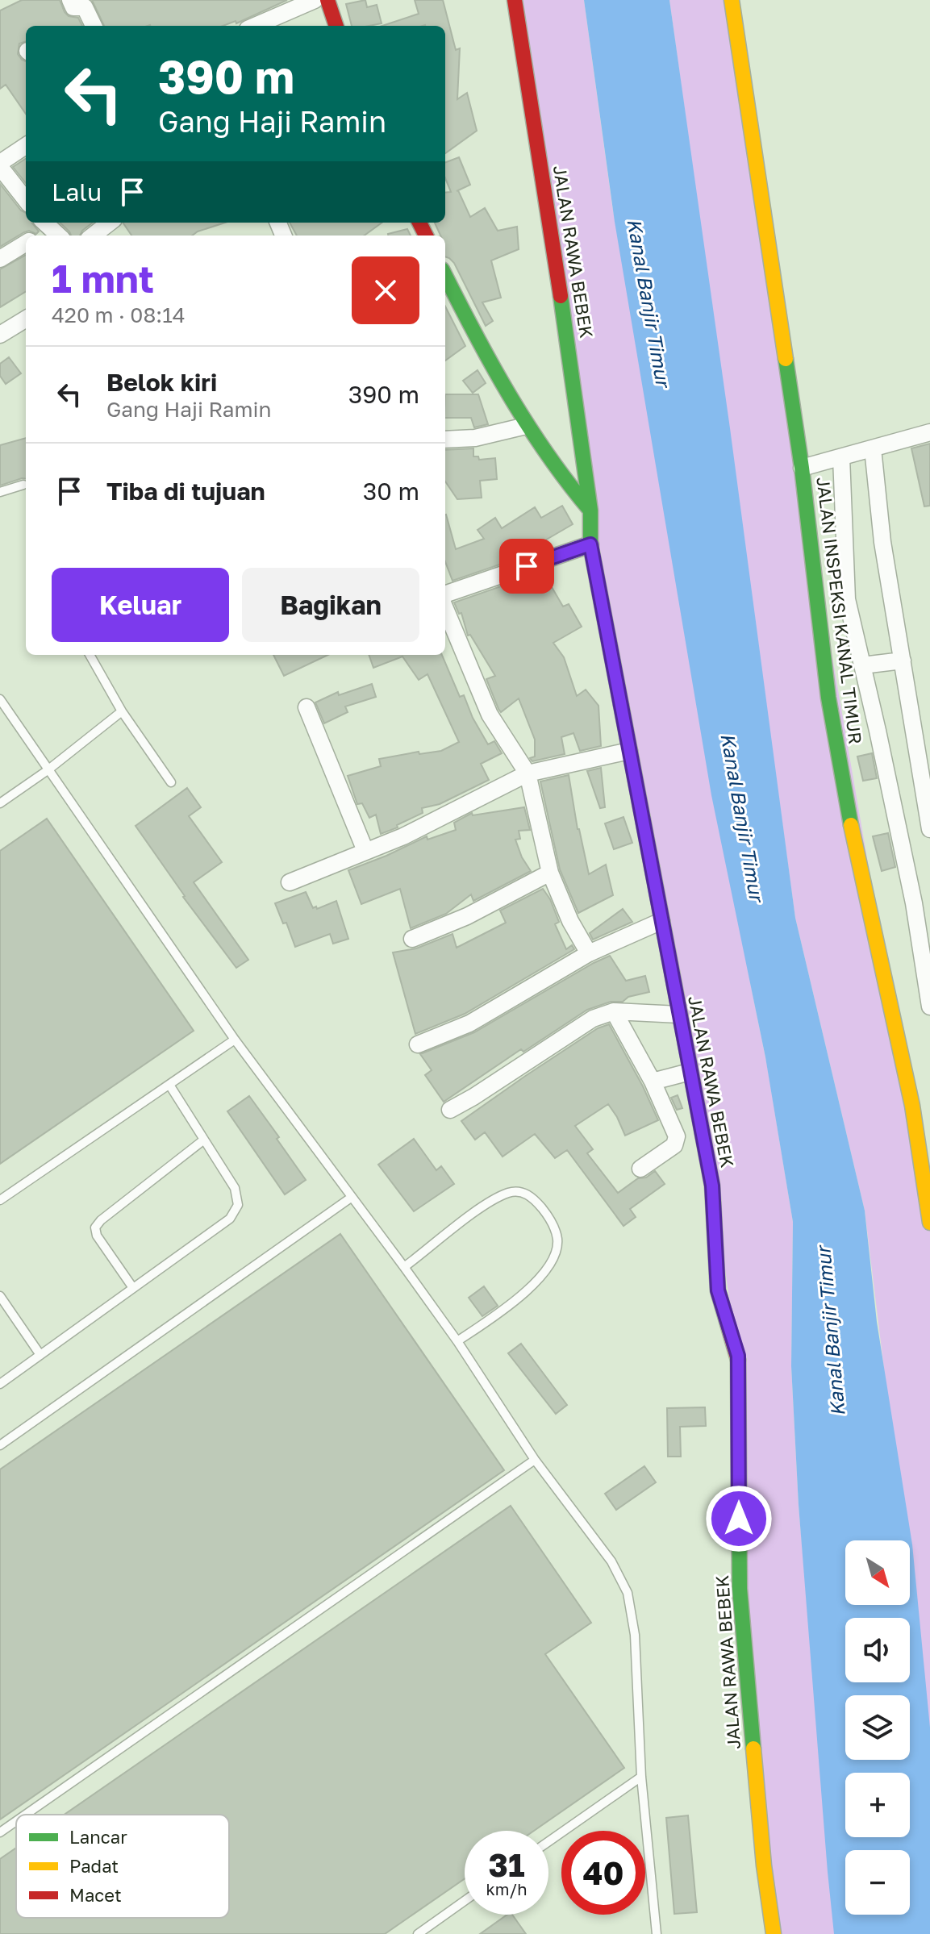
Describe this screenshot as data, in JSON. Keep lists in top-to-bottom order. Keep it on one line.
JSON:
{"streets":{"street":["JALAN RAWA BEBEK","JALAN INSPEKSI KANAL TIMUR"]},"water":["Kanal Banjir Timur"],"legend":["Lancar","Padat","Macet"],"north":"bottom right","page":{"turn":["390 m","Gang Haji Ramin"],"then":"Lalu","heading":["1 mnt","420 m · 08:14"],"list":[{"name":"Belok kiri","note":"Gang Haji Ramin","value":"390 m"},{"name":"Tiba di tujuan","value":"30 m"}],"buttons":["Keluar","Bagikan"],"map_buttons":["+","−"],"speed":"31 km/h","limit":"40"}}
